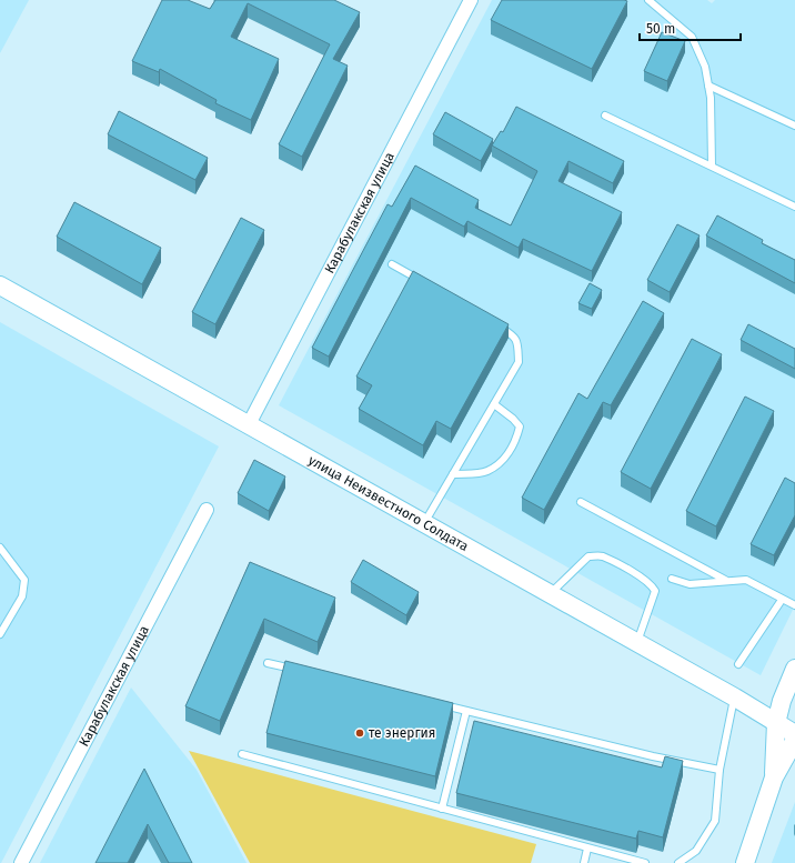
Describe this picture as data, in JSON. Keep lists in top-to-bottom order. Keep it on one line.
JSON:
{"streets":{"street":["Карабулакская улица","улица Неизвестного Солдата"]},"crossings":[["Карабулакская улица","улица Неизвестного Солдата"]],"places":["те энергия"],"scale_bar":"50 m"}
